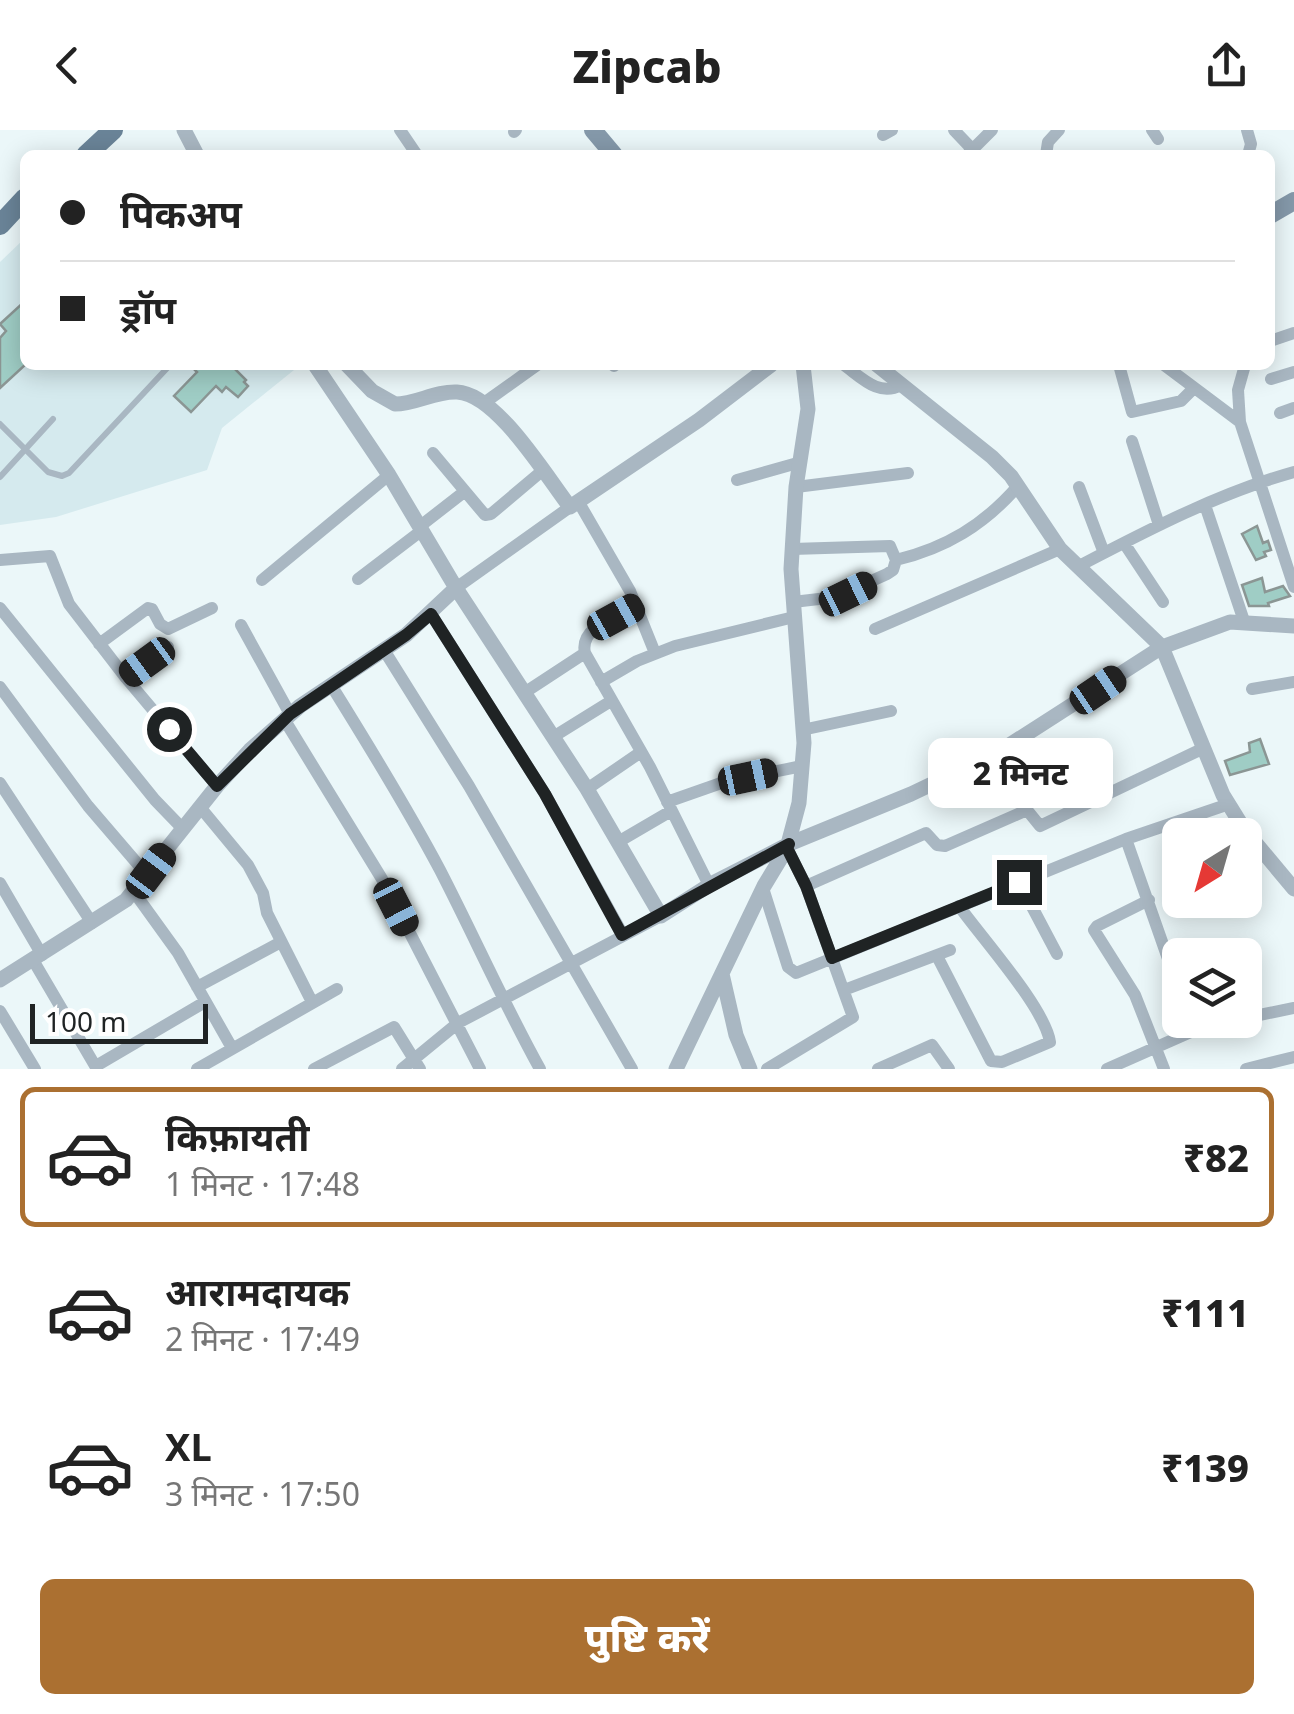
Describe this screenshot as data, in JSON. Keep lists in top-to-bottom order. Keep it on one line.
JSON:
{"scale_bar":"100 m","north":"bottom left","page":{"header":"Zipcab","banner":["पिकअप","ड्रॉप"],"bubble":"2 मिनट","scale":"100 m","list":[{"name":"किफ़ायती","note":"1 मिनट · 17:48","value":"₹82"},{"name":"आरामदायक","note":"2 मिनट · 17:49","value":"₹111"},{"name":"XL","note":"3 मिनट · 17:50","value":"₹139"}],"buttons":"पुष्टि करें"}}
